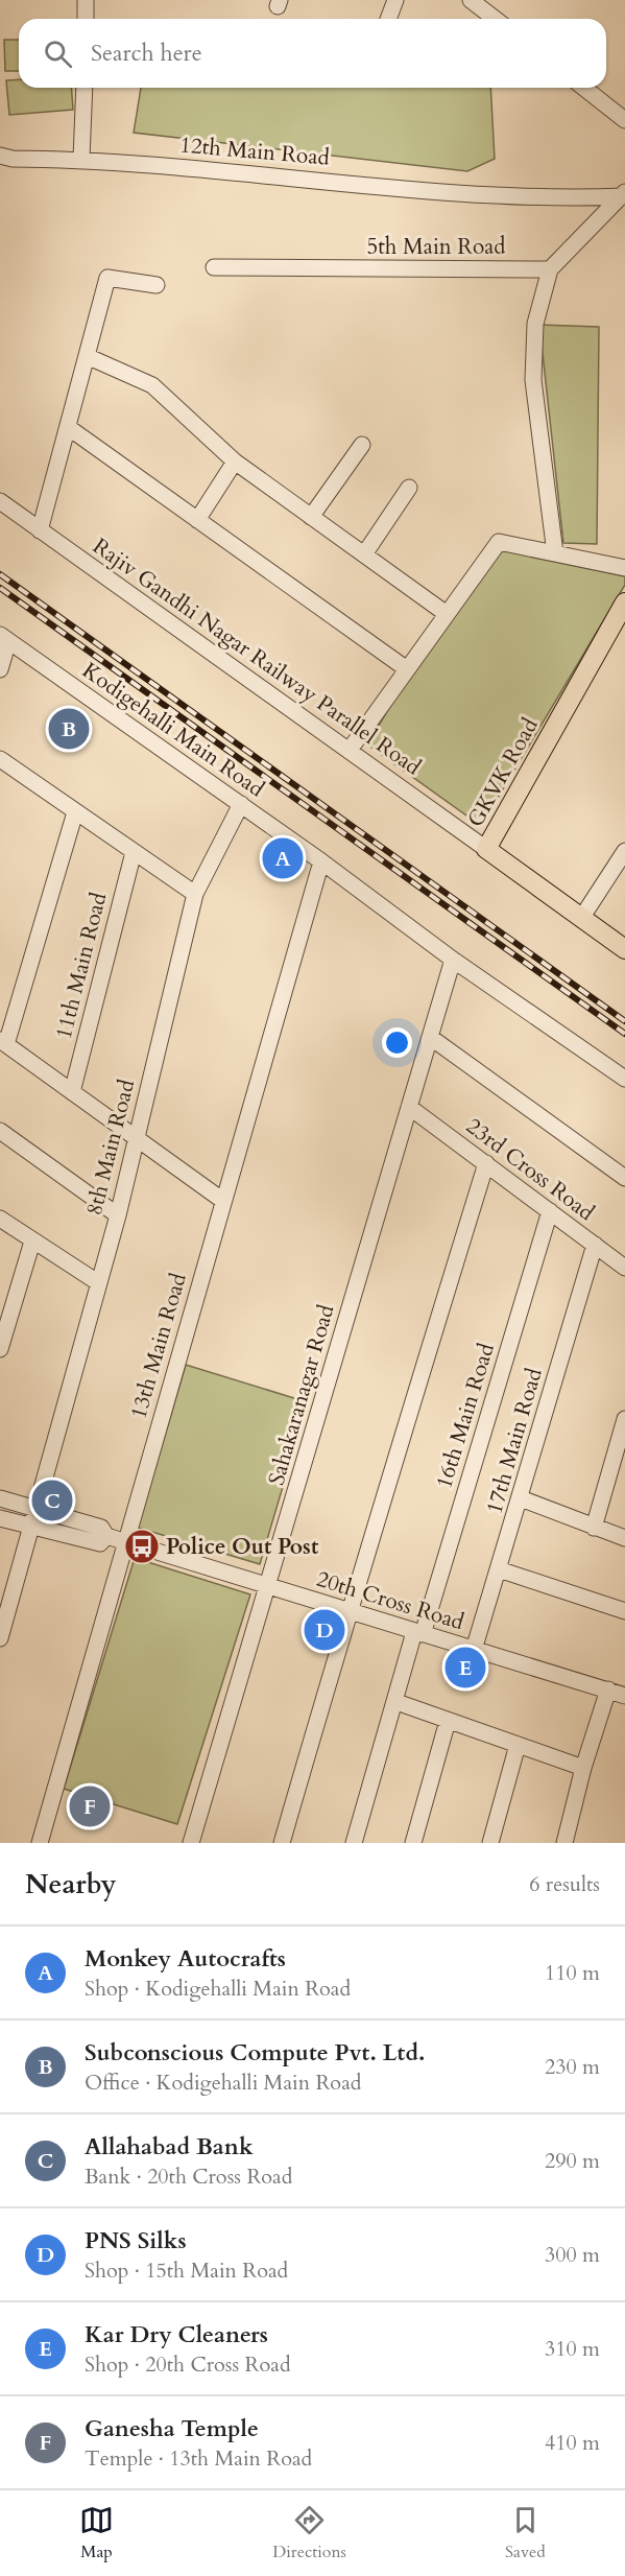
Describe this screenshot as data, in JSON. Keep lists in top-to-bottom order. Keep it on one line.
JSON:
{"streets":{"main road":["GKVK Road"],"street":["12th Main Road","5th Main Road","Rajiv Gandhi Nagar Railway Parallel Road","Kodigehalli Main Road","11th Main Road","8th Main Road","23rd Cross Road","13th Main Road","Sahakaranagar Road","16th Main Road","17th Main Road","20th Cross Road"]},"crossings":[["Rajiv Gandhi Nagar Railway Parallel Road","GKVK Road"],["Kodigehalli Main Road","8th Main Road"],["Kodigehalli Main Road","13th Main Road"],["Kodigehalli Main Road","Sahakaranagar Road"],["8th Main Road","20th Cross Road"],["23rd Cross Road","Sahakaranagar Road"],["23rd Cross Road","16th Main Road"],["23rd Cross Road","17th Main Road"],["13th Main Road","20th Cross Road"],["Sahakaranagar Road","20th Cross Road"],["16th Main Road","20th Cross Road"],["17th Main Road","20th Cross Road"]],"places":{"bus stop":["Police Out Post"]},"page":{"search":"Search here","pins":["B","A","C","D","E","F"],"heading":["Nearby","6 results"],"list":[{"mark":"A","name":"Monkey Autocrafts","note":"Shop · Kodigehalli Main Road","value":"110 m"},{"mark":"B","name":"Subconscious Compute Pvt. Ltd.","note":"Office · Kodigehalli Main Road","value":"230 m"},{"mark":"C","name":"Allahabad Bank","note":"Bank · 20th Cross Road","value":"290 m"},{"mark":"D","name":"PNS Silks","note":"Shop · 15th Main Road","value":"300 m"},{"mark":"E","name":"Kar Dry Cleaners","note":"Shop · 20th Cross Road","value":"310 m"},{"mark":"F","name":"Ganesha Temple","note":"Temple · 13th Main Road","value":"410 m"}],"nav":["Map","Directions","Saved"]}}
